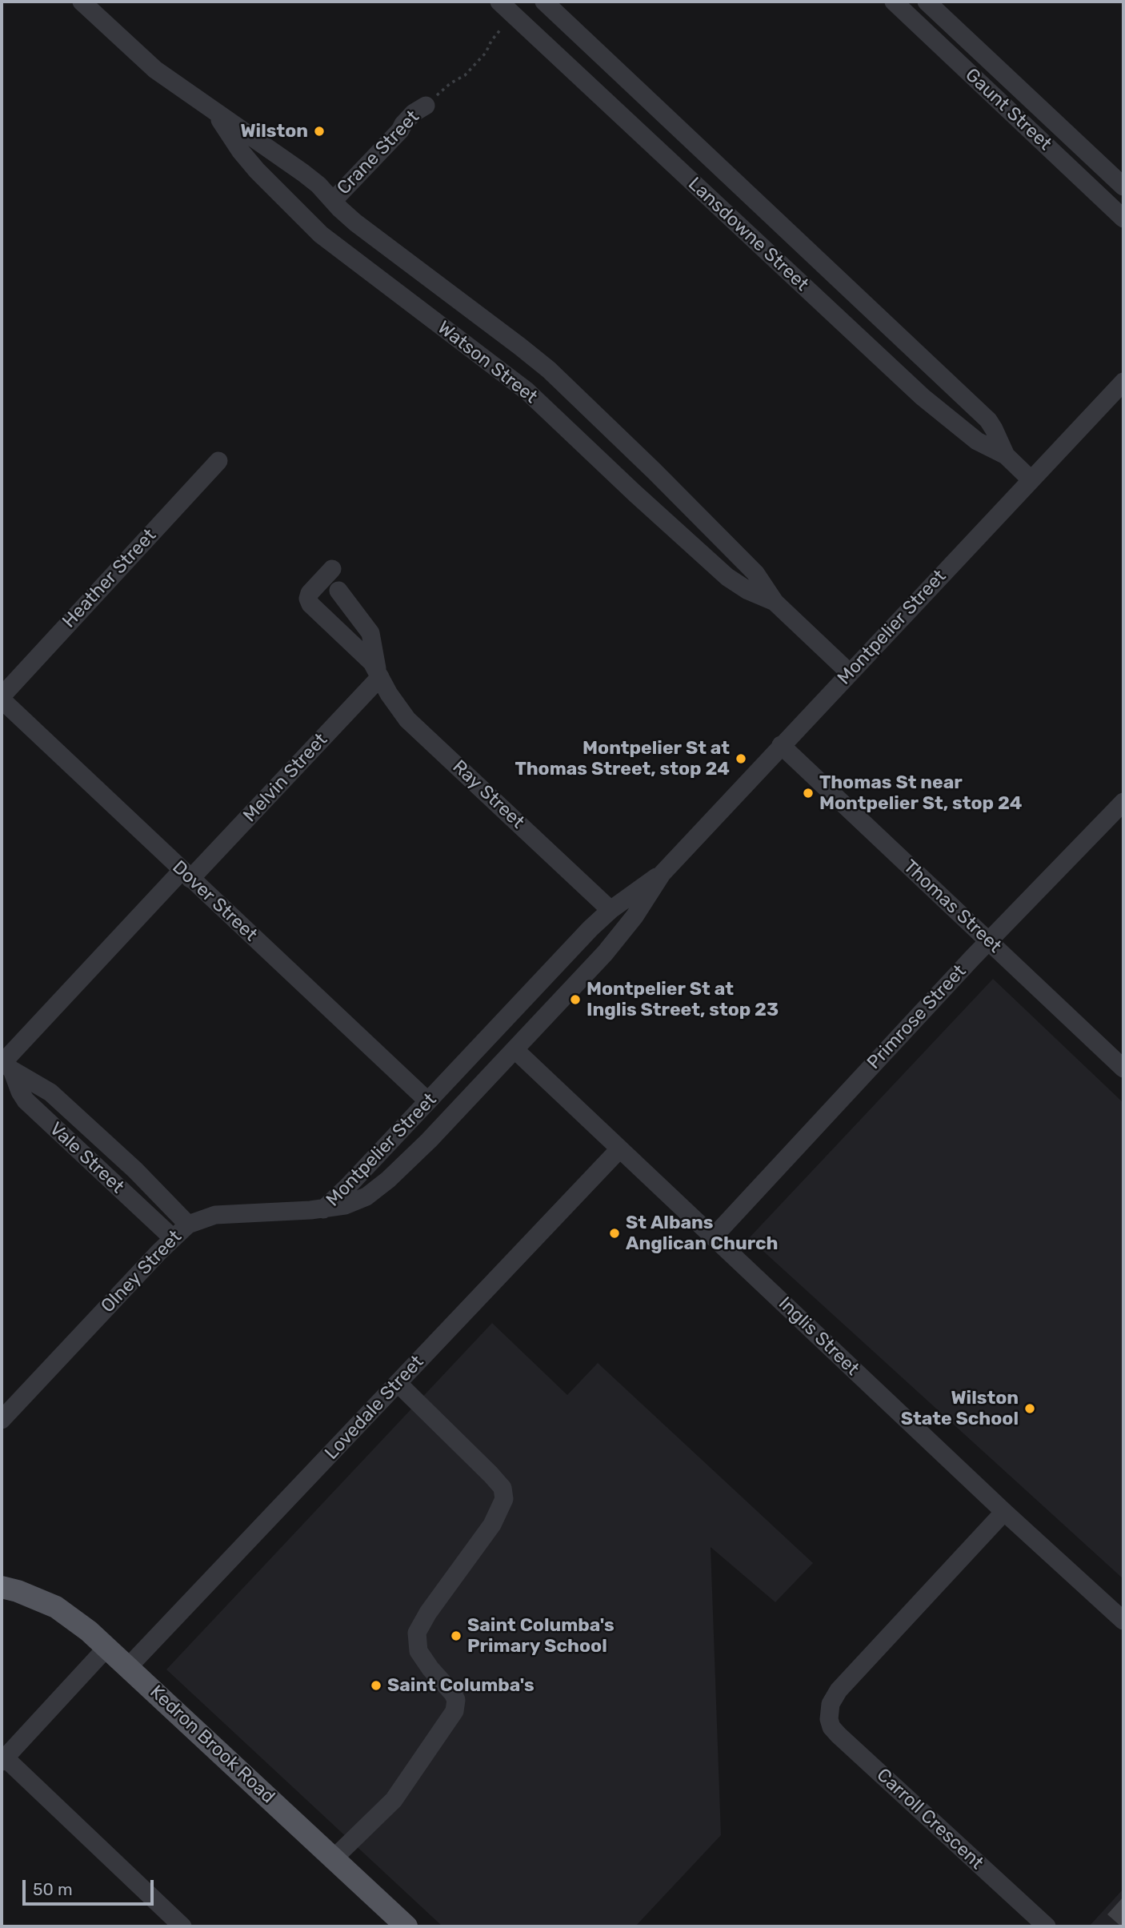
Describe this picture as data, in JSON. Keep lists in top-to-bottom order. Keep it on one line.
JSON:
{"streets":{"main road":["Kedron Brook Road"],"street":["Gaunt Street","Crane Street","Lansdowne Street","Watson Street","Heather Street","Montpelier Street","Melvin Street","Ray Street","Dover Street","Thomas Street","Primrose Street","Vale Street","Olney Street","Inglis Street","Lovedale Street","Carroll Crescent"]},"crossings":[["Crane Street","Watson Street"],["Lansdowne Street","Montpelier Street"],["Watson Street","Montpelier Street"],["Heather Street","Dover Street"],["Montpelier Street","Ray Street"],["Montpelier Street","Dover Street"],["Montpelier Street","Thomas Street"],["Montpelier Street","Olney Street"],["Montpelier Street","Inglis Street"],["Melvin Street","Ray Street"],["Melvin Street","Dover Street"],["Melvin Street","Vale Street"],["Thomas Street","Primrose Street"],["Primrose Street","Inglis Street"],["Vale Street","Olney Street"],["Inglis Street","Lovedale Street"],["Inglis Street","Carroll Crescent"],["Lovedale Street","Kedron Brook Road"]],"places":["Wilston","Montpelier St at Thomas Street, stop 24","Thomas St near Montpelier St, stop 24","Montpelier St at Inglis Street, stop 23","St Albans Anglican Church","Wilston State School","Saint Columba's Primary School","Saint Columba's"],"scale_bar":"50 m"}
